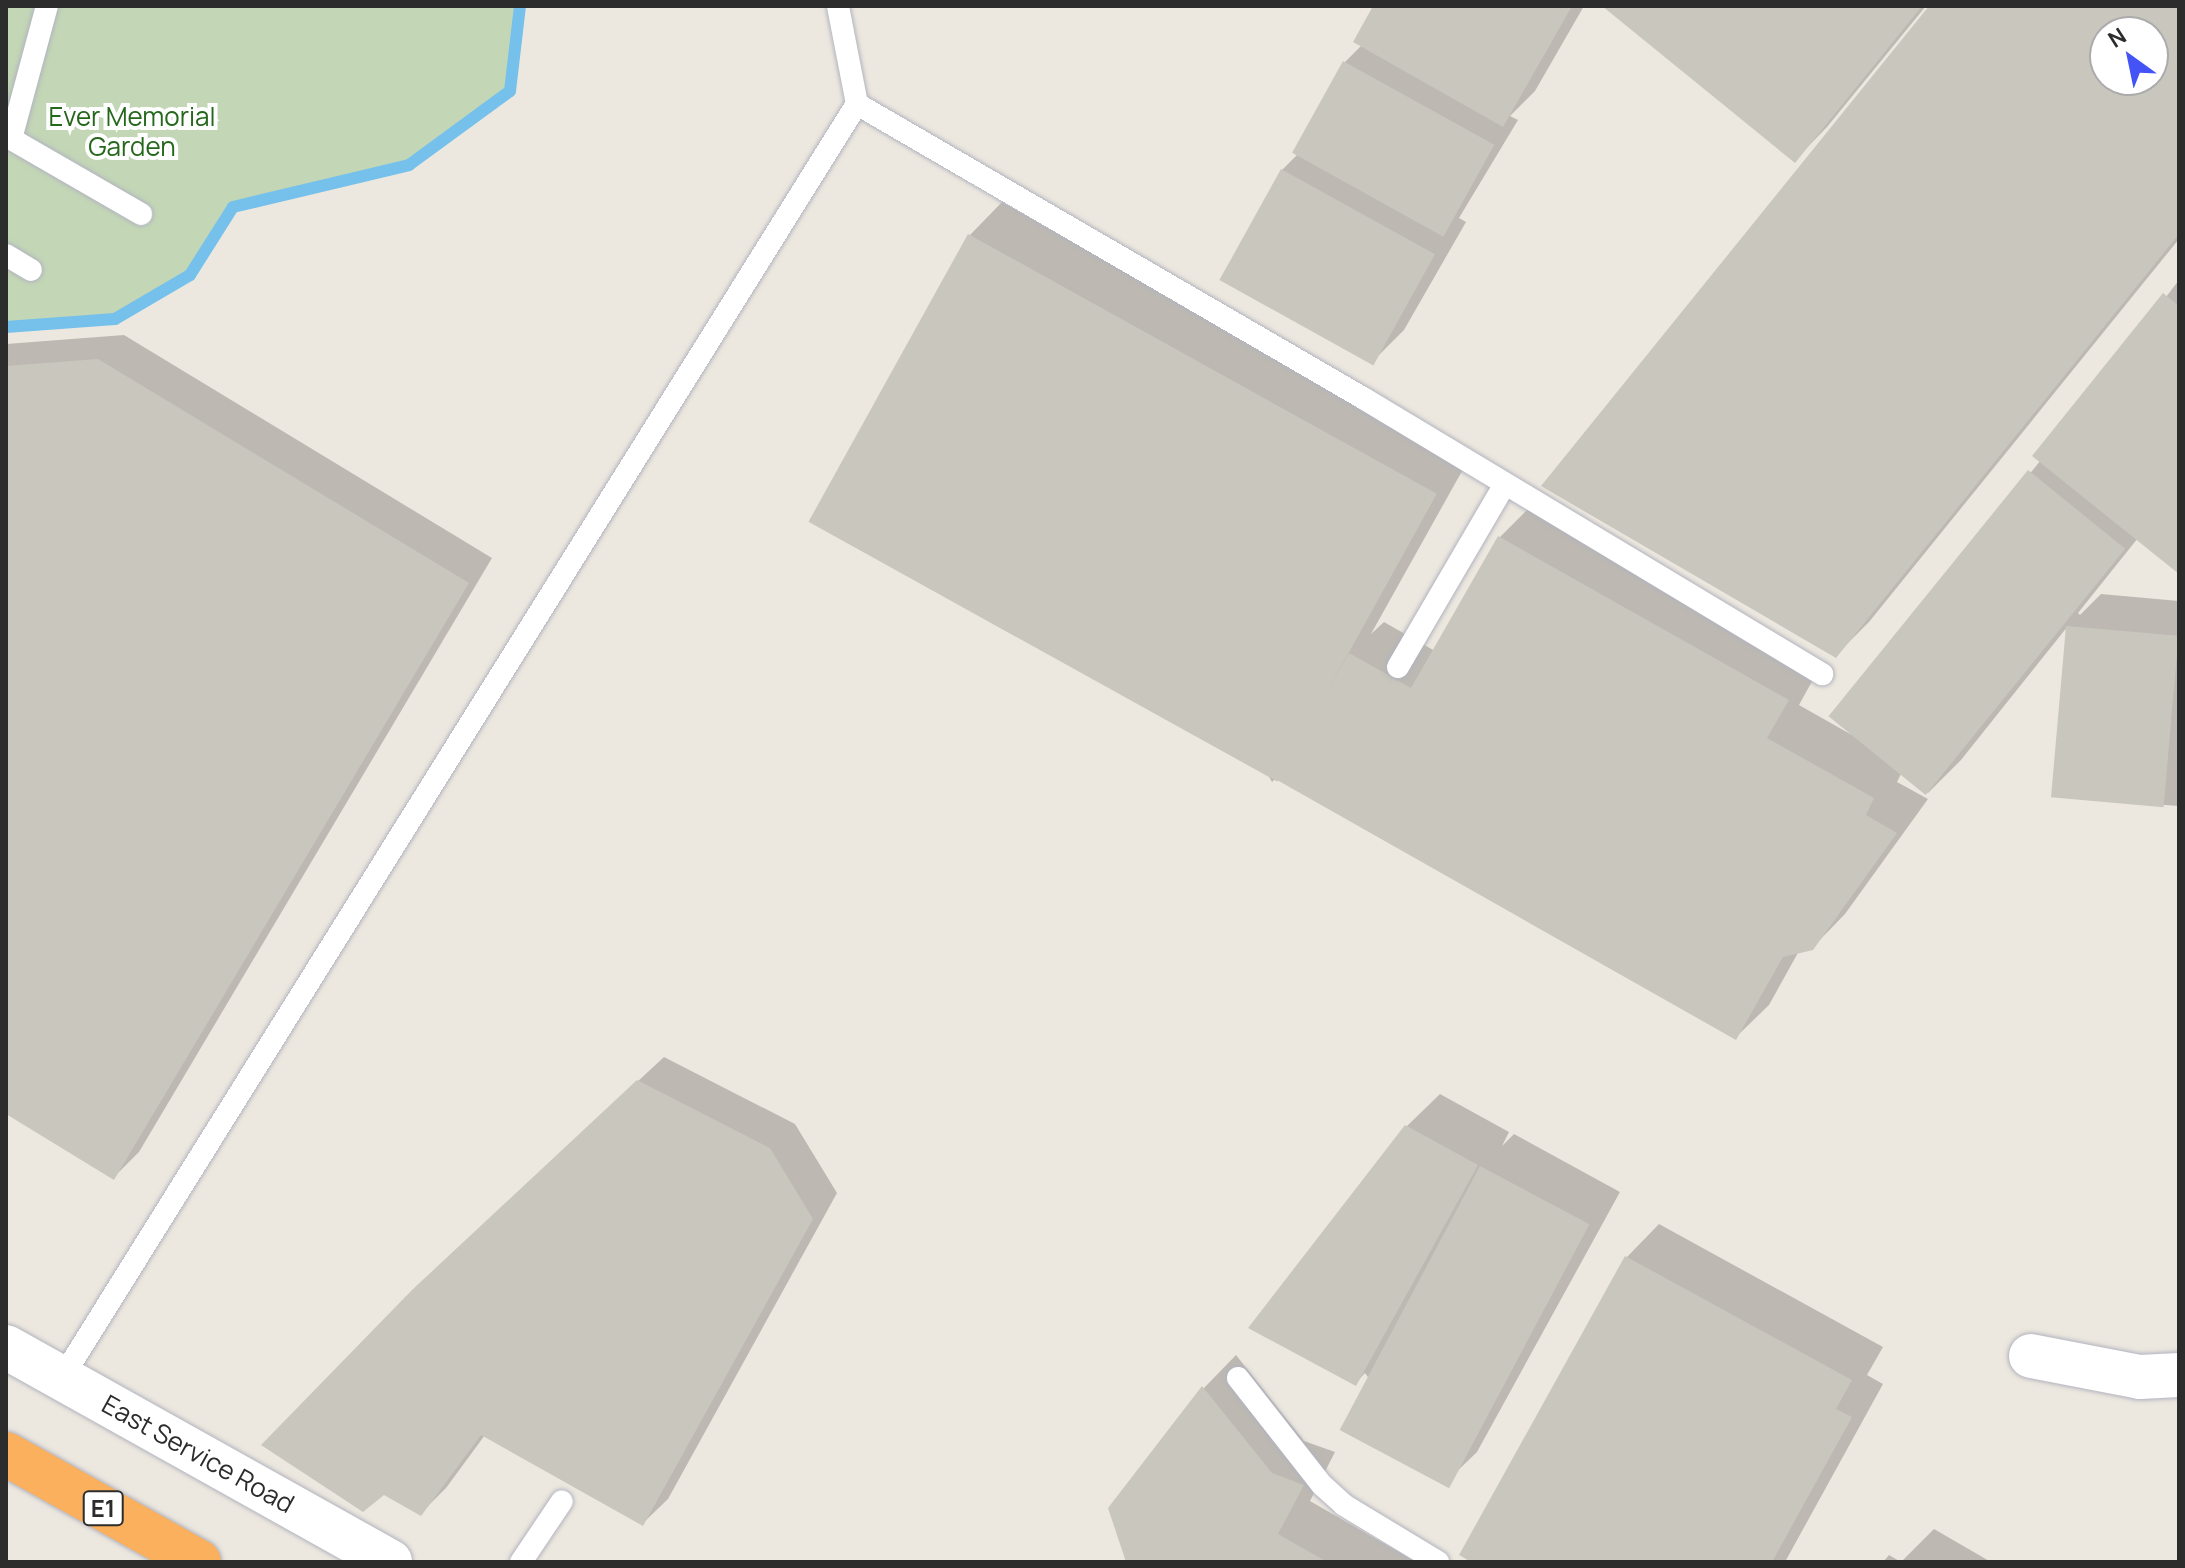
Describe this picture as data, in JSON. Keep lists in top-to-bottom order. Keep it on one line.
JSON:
{"streets":{"highway":["E1"],"street":["East Service Road"]},"parks":["Ever Memorial Garden"],"north":"top left"}
